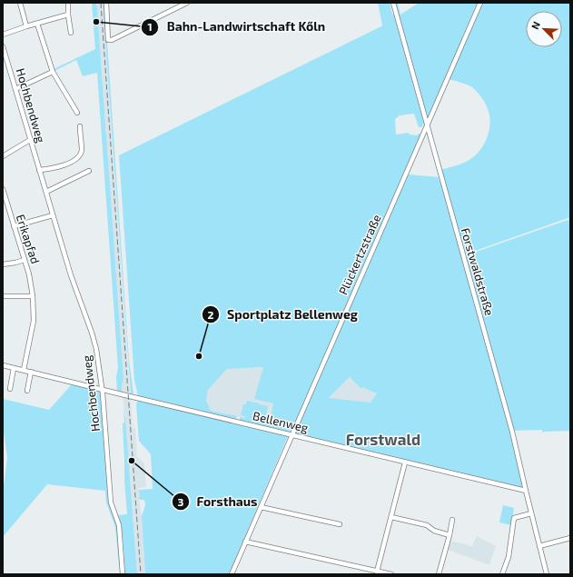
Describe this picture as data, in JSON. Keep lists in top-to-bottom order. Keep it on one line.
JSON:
{"streets":{"street":["Hochbendweg","Erikapfad","Plückertzstraße","Forstwaldstraße","Bellenweg"]},"crossings":[["Hochbendweg","Bellenweg"],["Erikapfad","Bellenweg"],["Plückertzstraße","Forstwaldstraße"],["Plückertzstraße","Bellenweg"],["Forstwaldstraße","Bellenweg"]],"districts":["Forstwald"],"places":["Bahn-Landwirtschaft Kőln","Sportplatz Bellenweg","Forsthaus"],"north":"top left"}
